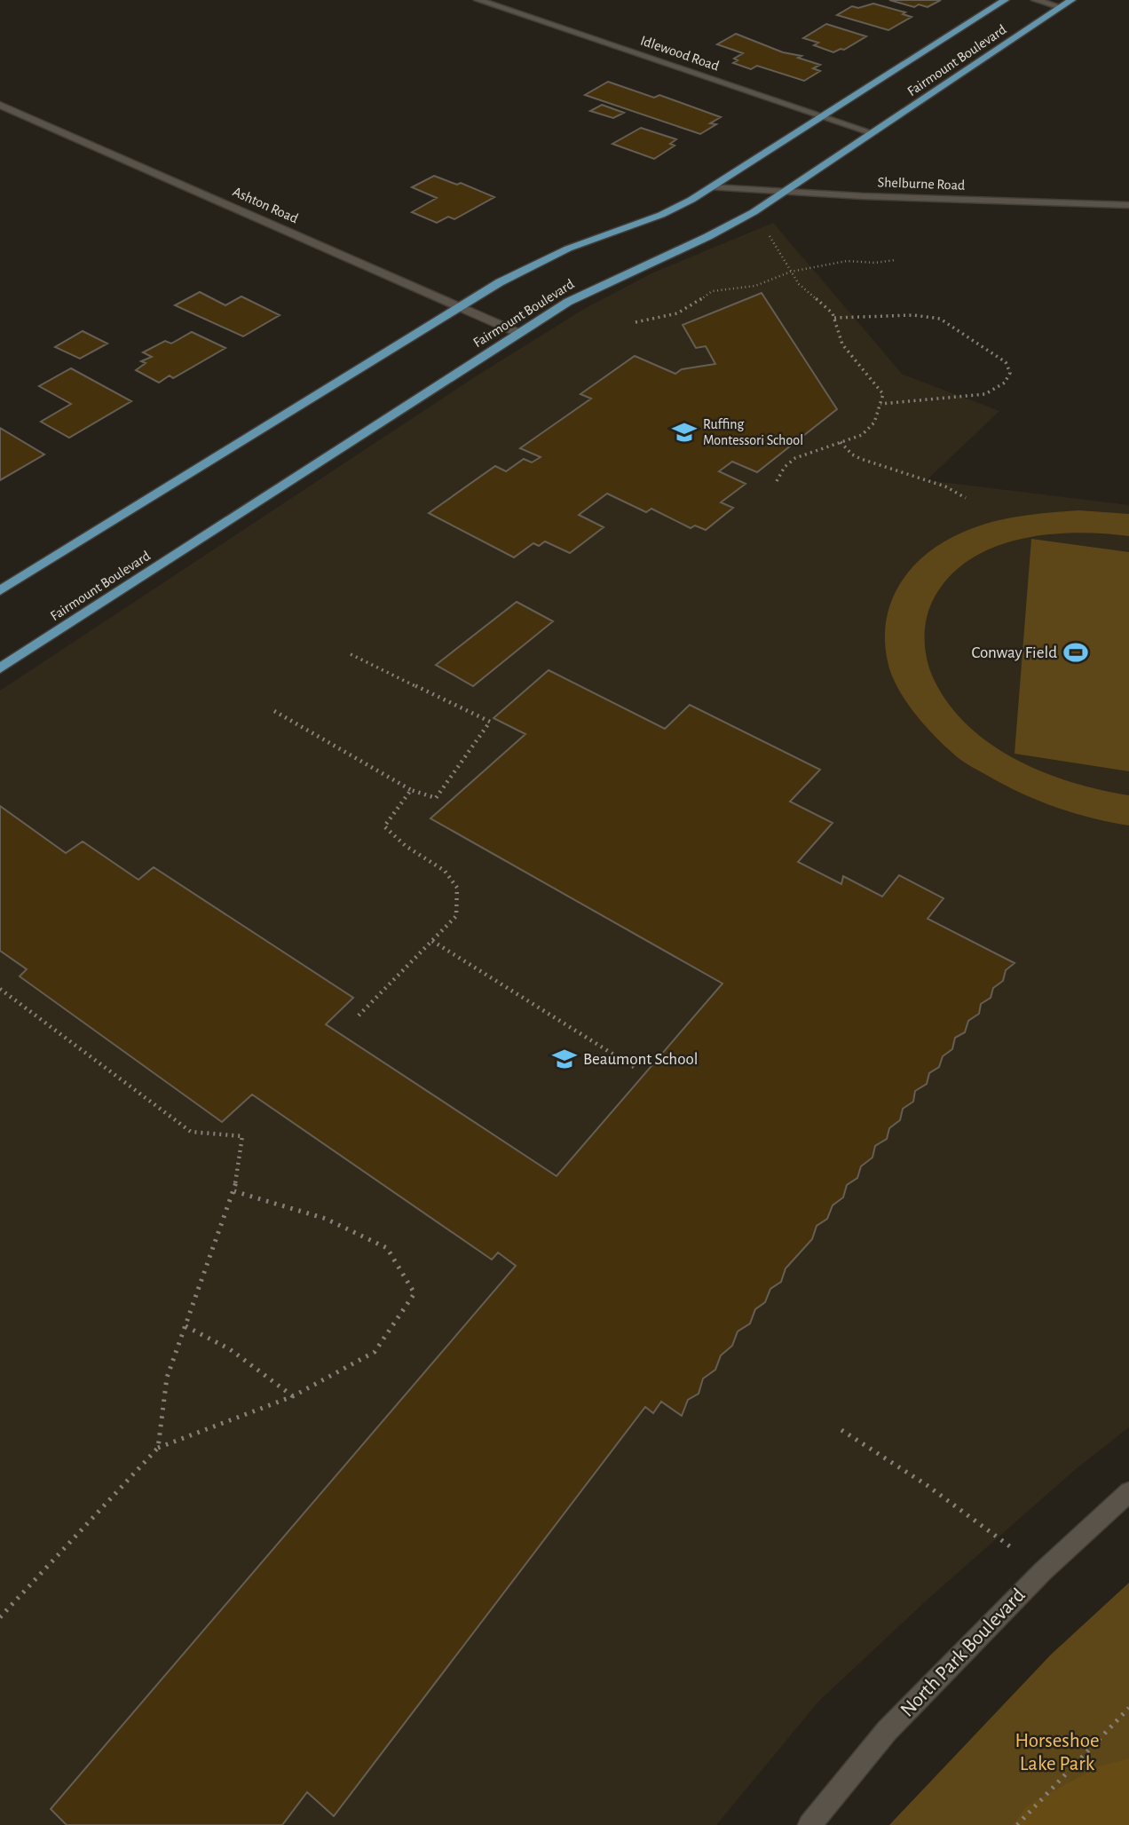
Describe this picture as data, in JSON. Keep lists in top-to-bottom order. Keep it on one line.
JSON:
{"streets":{"main road":["Fairmount Boulevard"],"street":["Idlewood Road","Shelburne Road","Ashton Road","North Park Boulevard"]},"crossings":[["Idlewood Road","Fairmount Boulevard"],["Fairmount Boulevard","Shelburne Road"],["Fairmount Boulevard","Ashton Road"]],"parks":["Horseshoe Lake Park"],"places":{"school or university":["Ruffing Montessori School","Beaumont School"],"sports":["Conway Field"]}}
